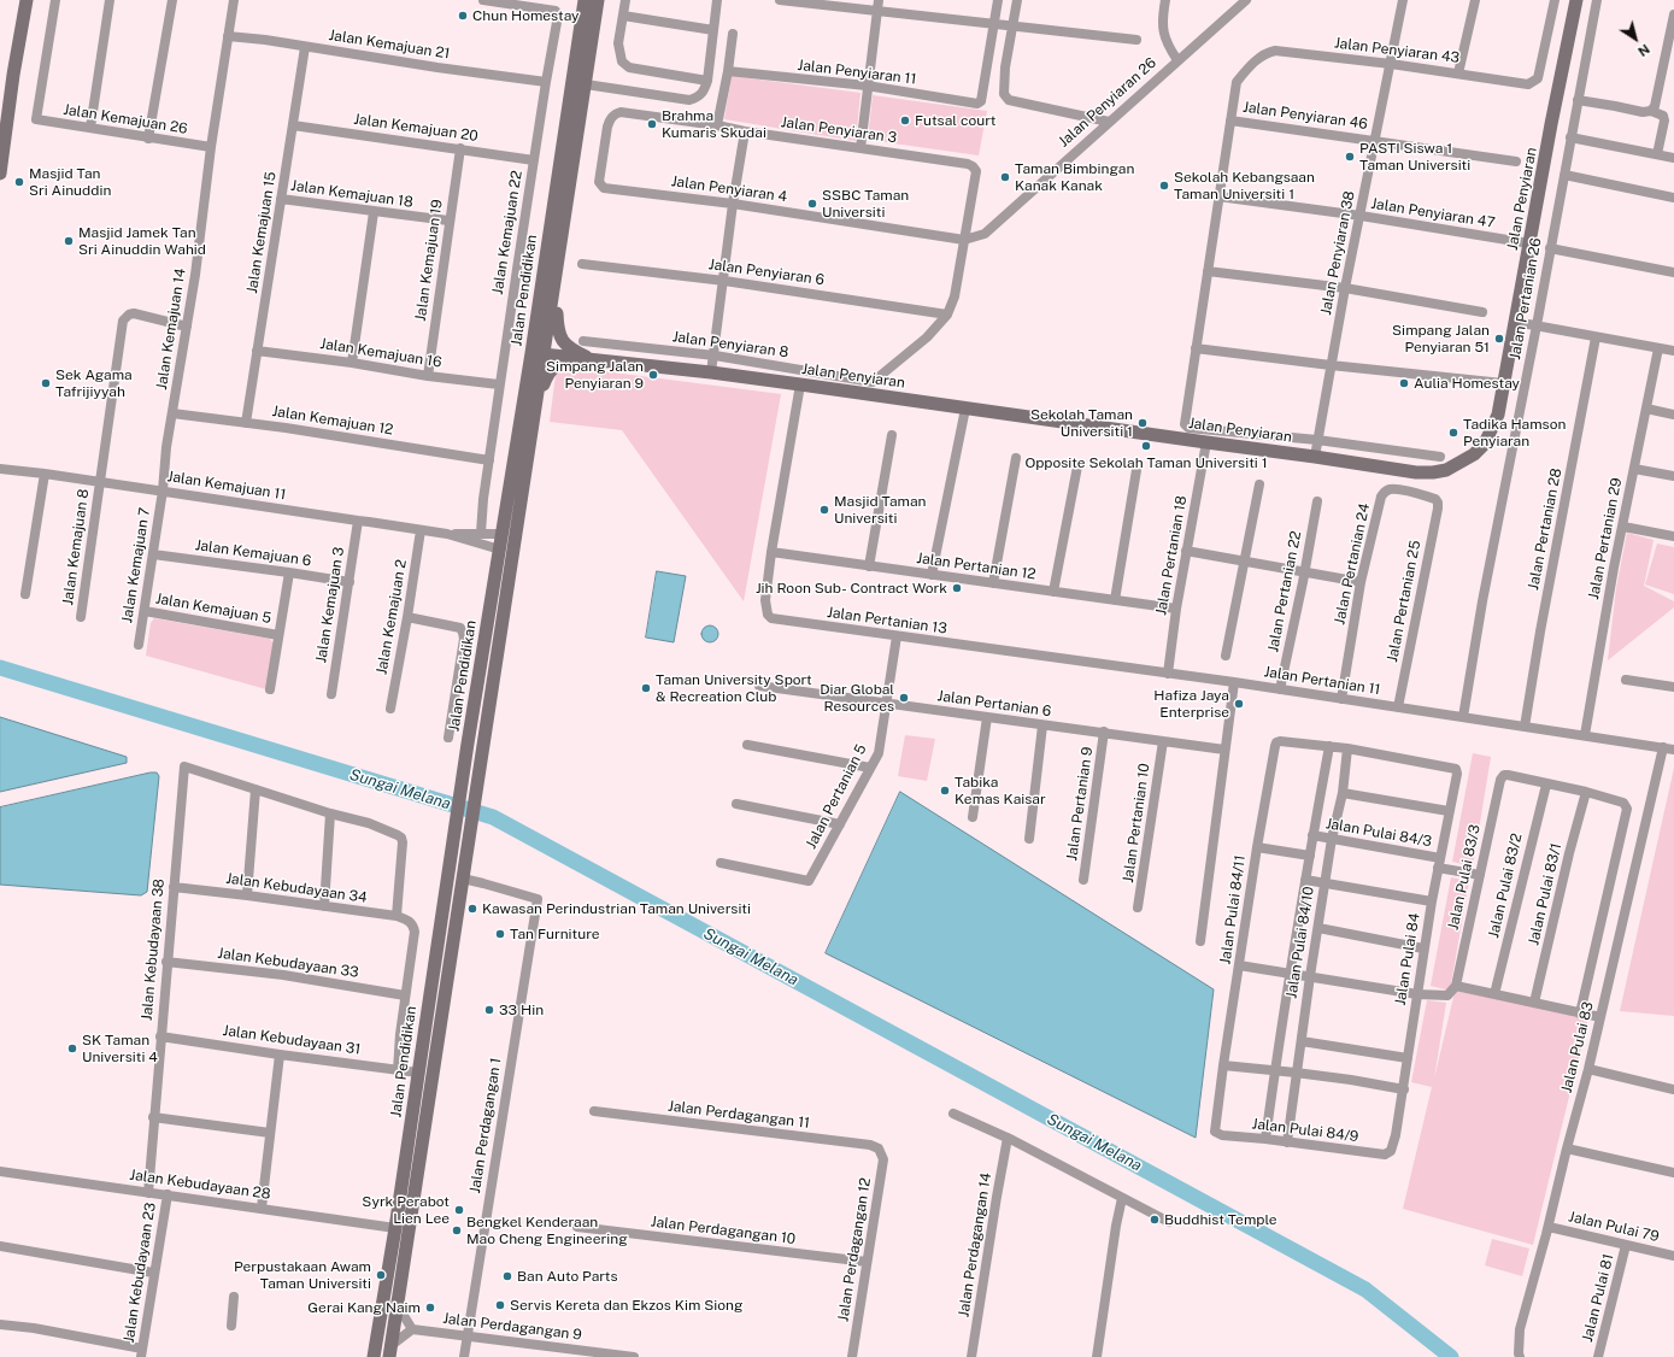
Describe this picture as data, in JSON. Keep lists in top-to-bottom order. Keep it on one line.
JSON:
{"streets":{"main road":["Jalan Penyiaran","Jalan Pendidikan"],"street":["Jalan Kemajuan 21","Jalan Penyiaran 43","Jalan Penyiaran 11","Jalan Penyiaran 26","Jalan Penyiaran 46","Jalan Kemajuan 26","Jalan Kemajuan 20","Jalan Penyiaran 3","Jalan Penyiaran 4","Jalan Kemajuan 18","Jalan Penyiaran 47","Jalan Kemajuan 15","Jalan Kemajuan 22","Jalan Penyiaran 38","Jalan Kemajuan 19","Jalan Penyiaran 6","Jalan Pertanian 26","Jalan Kemajuan 14","Jalan Penyiaran 8","Jalan Kemajuan 16","Jalan Kemajuan 12","Jalan Kemajuan 11","Jalan Pertanian 28","Jalan Pertanian 29","Jalan Kemajuan 8","Jalan Kemajuan 6","Jalan Pertanian 18","Jalan Pertanian 24","Jalan Kemajuan 7","Jalan Pertanian 12","Jalan Pertanian 22","Jalan Pertanian 25","Jalan Kemajuan 3","Jalan Kemajuan 5","Jalan Kemajuan 2","Jalan Pertanian 13","Jalan Pertanian 11","Jalan Pertanian 6","Jalan Pertanian 5","Jalan Pertanian 9","Jalan Pertanian 10","Jalan Pulai 84/3","Jalan Pulai 83/3","Jalan Pulai 83/2","Jalan Kebudayaan 34","Jalan Pulai 83/1","Jalan Pulai 84/11","Jalan Pulai 84/10","Jalan Kebudayaan 38","Jalan Pulai 84","Jalan Kebudayaan 33","Jalan Kebudayaan 31","Jalan Pulai 83","Jalan Perdagangan 11","Jalan Perdagangan 1","Jalan Pulai 84/9","Jalan Kebudayaan 28","Jalan Pulai 79","Jalan Perdagangan 10","Jalan Perdagangan 14","Jalan Perdagangan 12","Jalan Kebudayaan 23","Jalan Pulai 81","Jalan Perdagangan 9"]},"crossings":[["Jalan Kemajuan 21","Jalan Kemajuan 15"],["Jalan Kemajuan 21","Jalan Kemajuan 22"],["Jalan Kemajuan 21","Jalan Kemajuan 14"],["Jalan Penyiaran 43","Jalan Penyiaran 46"],["Jalan Penyiaran 43","Jalan Penyiaran 47"],["Jalan Penyiaran 43","Jalan Penyiaran 38"],["Jalan Penyiaran 26","Jalan Penyiaran 3"],["Jalan Penyiaran 26","Jalan Penyiaran 4"],["Jalan Penyiaran 46","Jalan Penyiaran 38"],["Jalan Kemajuan 26","Jalan Kemajuan 14"],["Jalan Kemajuan 20","Jalan Kemajuan 15"],["Jalan Kemajuan 20","Jalan Kemajuan 22"],["Jalan Kemajuan 20","Jalan Kemajuan 19"],["Jalan Penyiaran 3","Jalan Penyiaran 4"],["Jalan Kemajuan 18","Jalan Kemajuan 15"],["Jalan Kemajuan 18","Jalan Kemajuan 19"],["Jalan Penyiaran","Jalan Penyiaran 47"],["Jalan Penyiaran","Jalan Penyiaran 38"],["Jalan Penyiaran","Jalan Pendidikan"],["Jalan Penyiaran","Jalan Pertanian 18"],["Jalan Penyiaran","Jalan Pertanian 13"],["Jalan Penyiaran 47","Jalan Penyiaran 38"],["Jalan Kemajuan 15","Jalan Kemajuan 16"],["Jalan Kemajuan 15","Jalan Kemajuan 12"],["Jalan Kemajuan 22","Jalan Kemajuan 16"],["Jalan Kemajuan 22","Jalan Kemajuan 12"],["Jalan Kemajuan 22","Jalan Kemajuan 11"],["Jalan Kemajuan 19","Jalan Kemajuan 16"],["Jalan Penyiaran 6","Jalan Penyiaran 8"],["Jalan Pendidikan","Jalan Kemajuan 11"],["Jalan Pendidikan","Jalan Kebudayaan 31"],["Jalan Pendidikan","Jalan Perdagangan 1"],["Jalan Pendidikan","Jalan Kebudayaan 28"],["Jalan Pertanian 26","Jalan Pertanian 11"],["Jalan Kemajuan 14","Jalan Kemajuan 12"],["Jalan Kemajuan 14","Jalan Kemajuan 11"],["Jalan Kemajuan 14","Jalan Kemajuan 8"],["Jalan Kemajuan 14","Jalan Kemajuan 7"],["Jalan Kemajuan 11","Jalan Kemajuan 8"],["Jalan Kemajuan 11","Jalan Kemajuan 7"],["Jalan Kemajuan 11","Jalan Kemajuan 3"],["Jalan Kemajuan 11","Jalan Kemajuan 2"],["Jalan Pertanian 28","Jalan Pertanian 11"],["Jalan Pertanian 29","Jalan Pertanian 11"],["Jalan Kemajuan 6","Jalan Kemajuan 7"],["Jalan Kemajuan 6","Jalan Kemajuan 3"],["Jalan Pertanian 18","Jalan Pertanian 12"],["Jalan Pertanian 18","Jalan Pertanian 13"],["Jalan Pertanian 24","Jalan Pertanian 25"],["Jalan Pertanian 24","Jalan Pertanian 11"],["Jalan Kemajuan 7","Jalan Kemajuan 5"],["Jalan Pertanian 12","Jalan Pertanian 13"],["Jalan Pertanian 22","Jalan Pertanian 11"],["Jalan Pertanian 25","Jalan Pertanian 11"],["Jalan Pertanian 13","Jalan Pertanian 11"],["Jalan Pertanian 13","Jalan Pertanian 5"],["Jalan Pertanian 11","Jalan Pulai 83"],["Jalan Pertanian 6","Jalan Pertanian 5"],["Jalan Pertanian 6","Jalan Pertanian 9"],["Jalan Pertanian 6","Jalan Pertanian 10"],["Jalan Pulai 84/3","Jalan Pulai 83/3"],["Jalan Pulai 84/3","Jalan Pulai 84/10"],["Jalan Pulai 84/3","Jalan Pulai 84"],["Jalan Pulai 83/3","Jalan Pulai 83/2"],["Jalan Kebudayaan 34","Jalan Kebudayaan 38"],["Jalan Kebudayaan 34","Jalan Kebudayaan 33"],["Jalan Pulai 84/11","Jalan Pulai 84/10"],["Jalan Pulai 84/11","Jalan Pulai 84"],["Jalan Pulai 84/11","Jalan Pulai 84/9"],["Jalan Pulai 84/10","Jalan Pulai 84/9"],["Jalan Kebudayaan 38","Jalan Kebudayaan 33"],["Jalan Kebudayaan 38","Jalan Kebudayaan 31"],["Jalan Kebudayaan 38","Jalan Kebudayaan 28"],["Jalan Pulai 84","Jalan Pulai 84/9"],["Jalan Pulai 83","Jalan Pulai 79"],["Jalan Perdagangan 11","Jalan Perdagangan 12"],["Jalan Perdagangan 1","Jalan Perdagangan 9"],["Jalan Kebudayaan 28","Jalan Kebudayaan 23"],["Jalan Pulai 79","Jalan Pulai 81"],["Jalan Perdagangan 10","Jalan Perdagangan 12"]],"water":["Sungai Melana"],"places":["Chun Homestay","Futsal court","Brahma Kumaris Skudai","PASTI Siswa 1 Taman Universiti","Taman Bimbingan Kanak Kanak","Masjid Tan Sri Ainuddin","Sekolah Kebangsaan Taman Universiti 1","SSBC Taman Universiti","Masjid Jamek Tan Sri Ainuddin Wahid","Simpang Jalan Penyiaran 51","Simpang Jalan Penyiaran 9","Sek Agama Tafrijiyyah","Aulia Homestay","Sekolah Taman Universiti 1","Tadika Hamson Penyiaran","Opposite Sekolah Taman Universiti 1","Masjid Taman Universiti","Jih Roon Sub- Contract Work","Taman University Sport & Recreation Club","Diar Global Resources","Hafiza Jaya Enterprise","Tabika Kemas Kaisar","Kawasan Perindustrian Taman Universiti","Tan Furniture","33 Hin","SK Taman Universiti 4","Syrk Perabot Lien Lee","Buddhist Temple","Bengkel Kenderaan Mao Cheng Engineering","Perpustakaan Awam Taman Universiti","Ban Auto Parts","Servis Kereta dan Ekzos Kim Siong","Gerai Kang Naim"],"north":"bottom right"}
